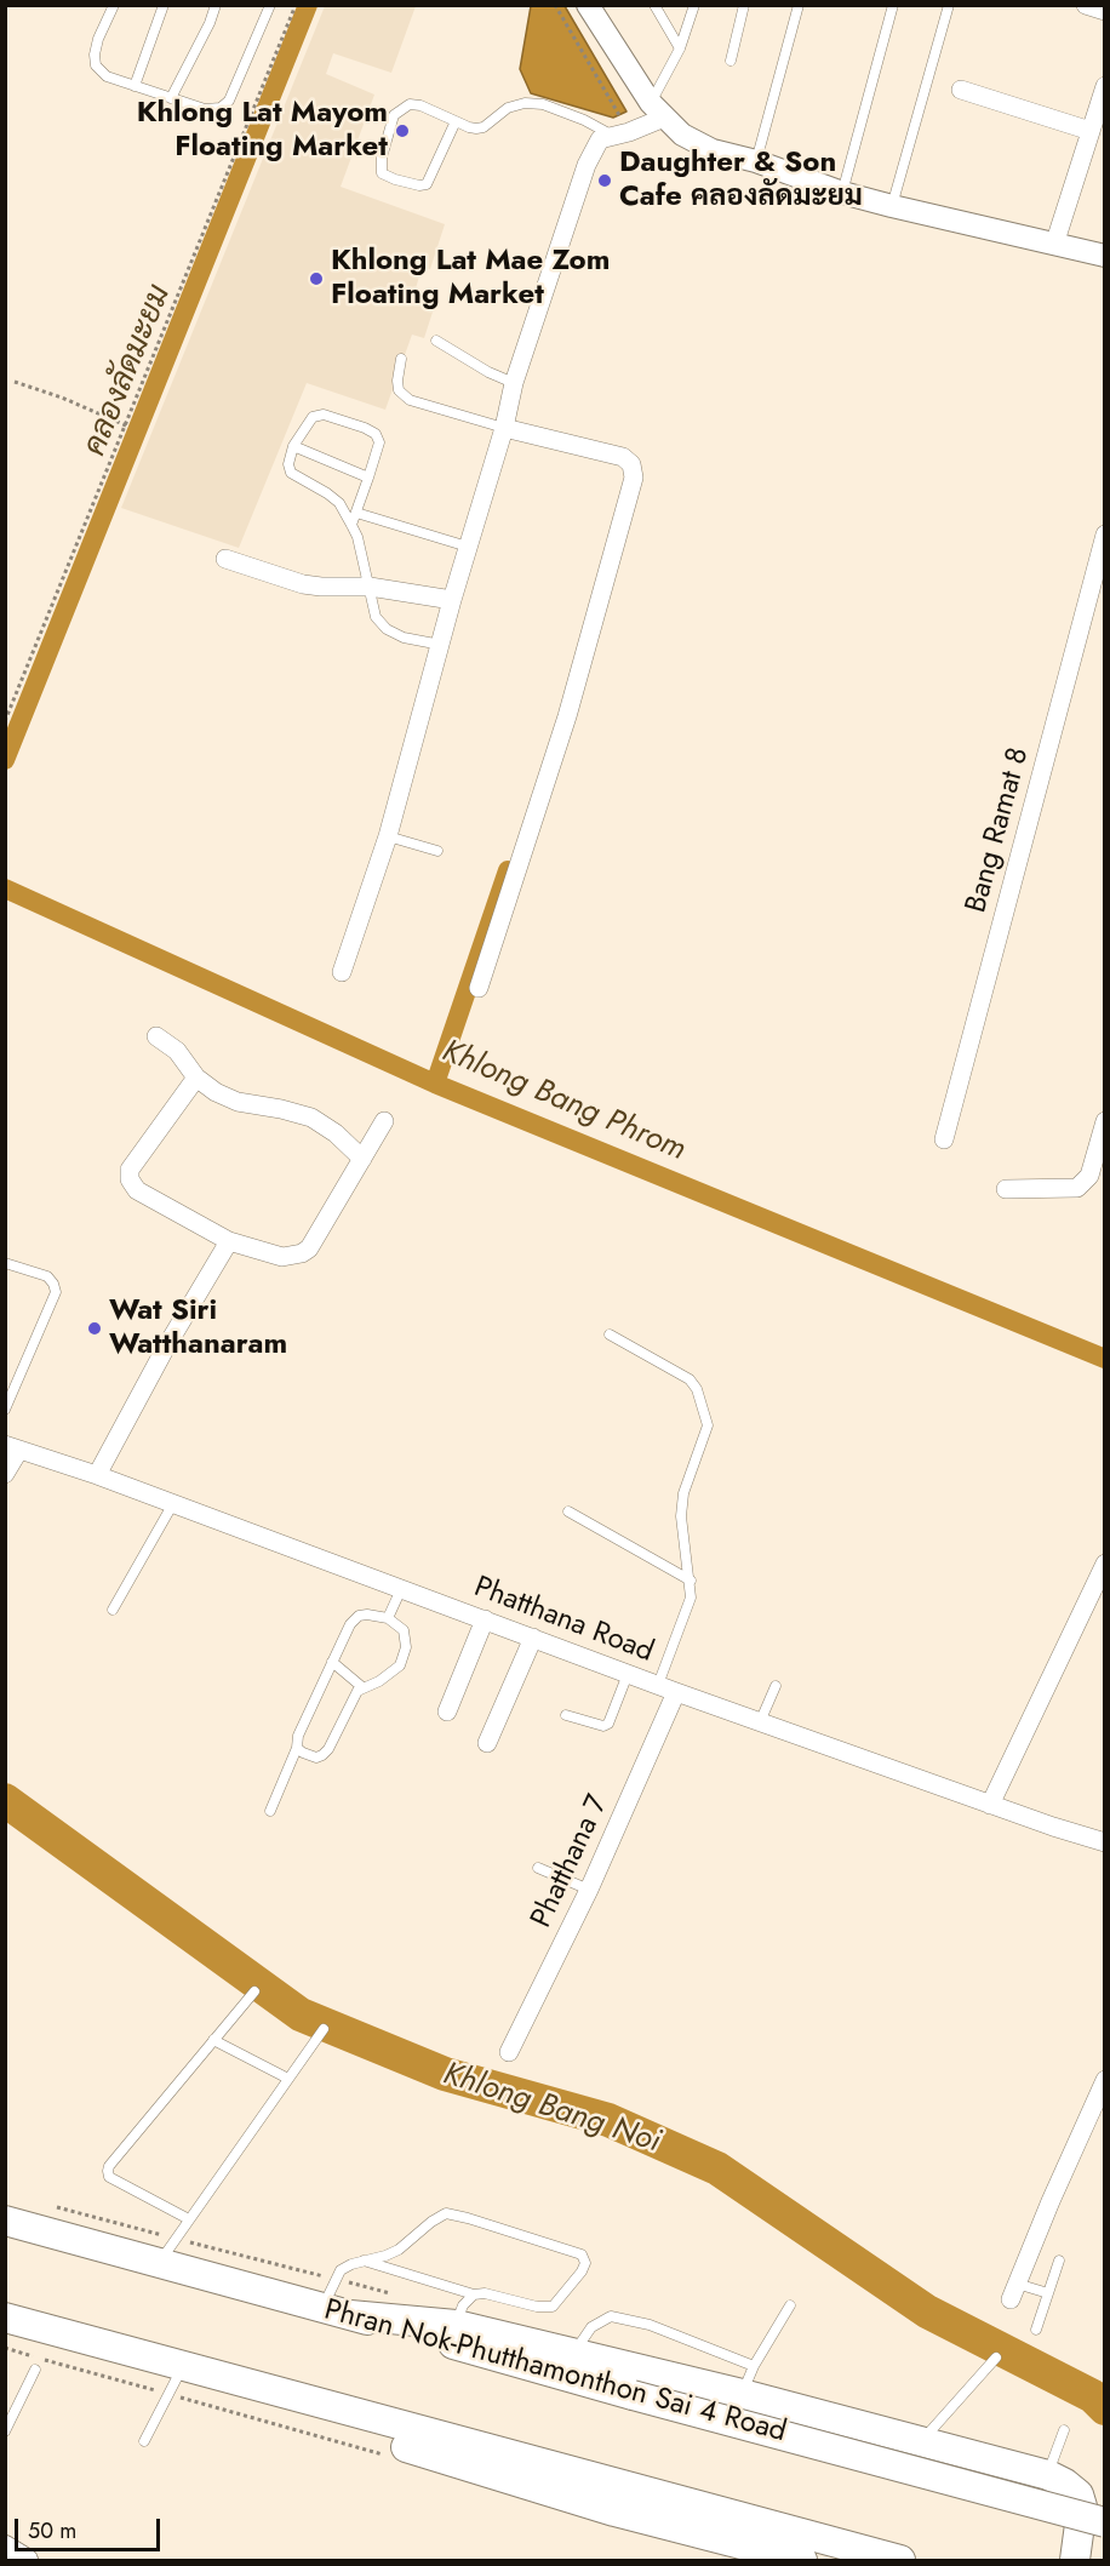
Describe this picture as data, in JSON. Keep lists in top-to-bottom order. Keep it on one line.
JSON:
{"streets":{"main road":["Phran Nok-Phutthamonthon Sai 4 Road"],"street":["Bang Ramat 8","Phatthana Road","Phatthana 7"]},"crossings":[["Phatthana Road","Phatthana 7"]],"water":["คลองลัดมะยม","Khlong Bang Phrom","Khlong Bang Noi"],"places":["Khlong Lat Mayom Floating Market","Daughter & Son Cafe คลองลัดมะยม","Khlong Lat Mae Zom Floating Market","Wat Siri Watthanaram"],"scale_bar":"50 m"}
